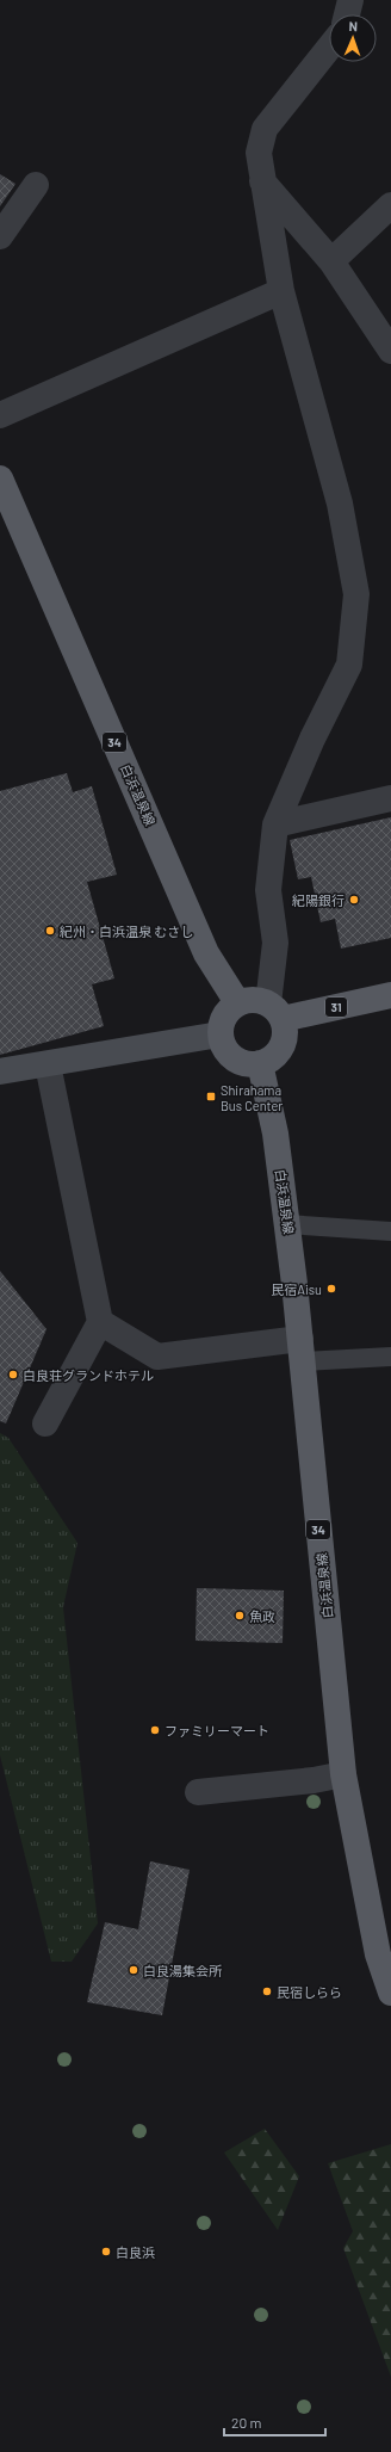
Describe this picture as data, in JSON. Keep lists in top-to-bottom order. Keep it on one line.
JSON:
{"streets":{"main road":["34","白浜温泉線","31"]},"crossings":[["白浜温泉線","31"]],"places":{"other":["紀陽銀行","紀州・白浜温泉 むさし","民宿Aisu","白良荘グランドホテル","魚政","ファミリーマート","白良湯集会所","民宿しらら","白良浜"],"transit":["Shirahama Bus Center"]},"scale_bar":"20 m","north":"top"}
